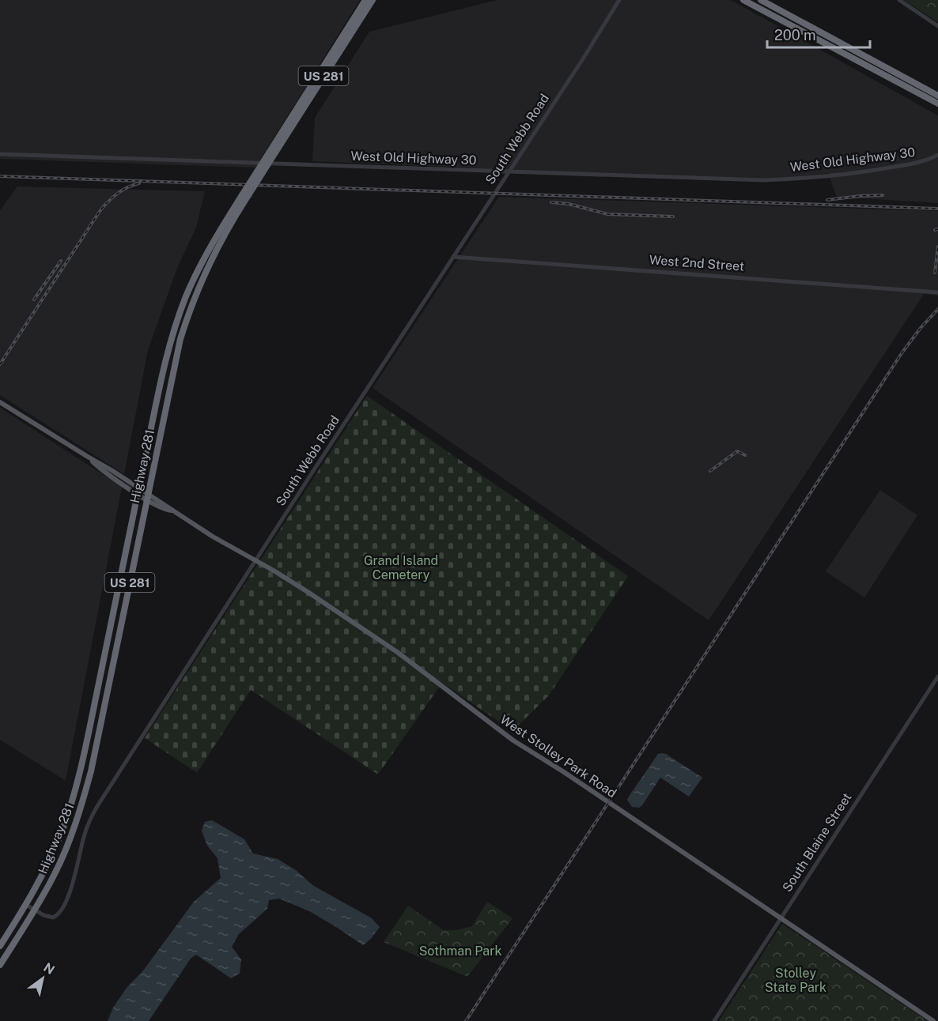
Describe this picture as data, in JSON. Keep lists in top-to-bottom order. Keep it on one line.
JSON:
{"streets":{"highway":["US 281","Highway 281"],"main road":["West Stolley Park Road"],"street":["South Webb Road","West Old Highway 30","West 2nd Street","South Blaine Street"]},"crossings":[["South Webb Road","West Old Highway 30"],["South Webb Road","West 2nd Street"],["South Webb Road","Highway 281"],["South Webb Road","West Stolley Park Road"],["Highway 281","West Stolley Park Road"],["West Stolley Park Road","South Blaine Street"]],"parks":["Grand Island Cemetery","Sothman Park","Stolley State Park"],"scale_bar":"200 m","north":"top right"}
